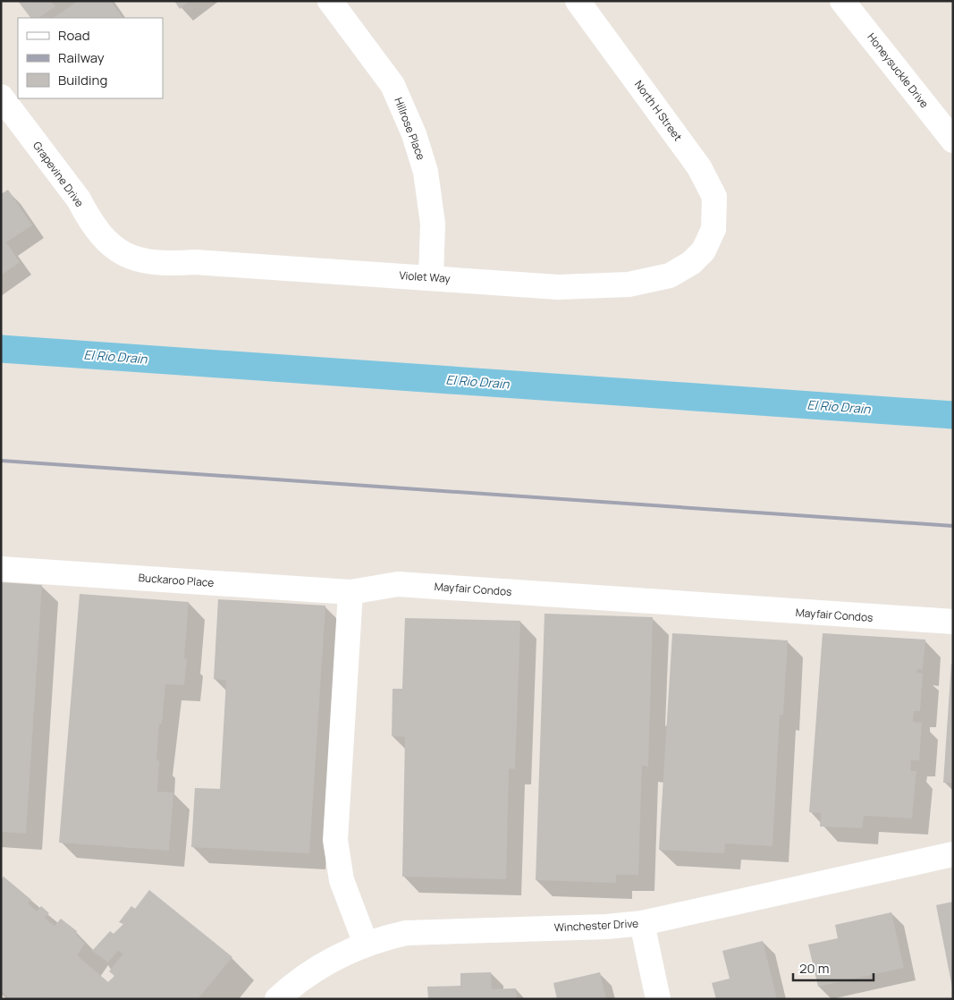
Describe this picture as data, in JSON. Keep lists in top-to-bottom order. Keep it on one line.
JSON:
{"streets":{"street":["Honeysuckle Drive","North H Street","Hillrose Place","Grapevine Drive","Violet Way","Buckaroo Place","Mayfair Condos","Winchester Drive"]},"crossings":[["North H Street","Violet Way"],["Hillrose Place","Violet Way"],["Grapevine Drive","Violet Way"],["Buckaroo Place","Mayfair Condos"]],"water":["El Rio Drain"],"legend":["Road","Railway","Building"],"scale_bar":"20 m"}
